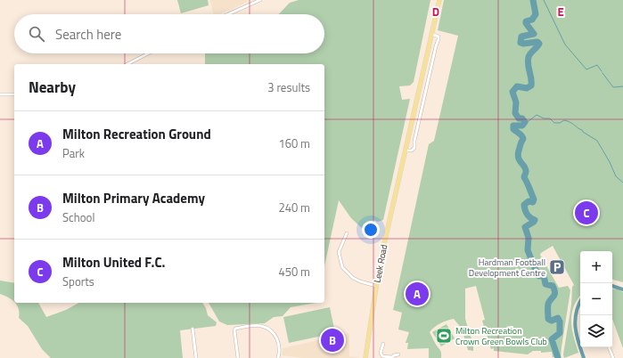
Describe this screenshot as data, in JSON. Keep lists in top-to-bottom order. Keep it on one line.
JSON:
{"streets":{"main road":["Leek Road"]},"places":{"parking":["Hardman Football Development Centre"],"sports":["Milton Recreation Crown Green Bowls Club"]},"page":{"search":"Search here","heading":["Nearby","3 results"],"list":[{"mark":"A","name":"Milton Recreation Ground","note":"Park","value":"160 m"},{"mark":"B","name":"Milton Primary Academy","note":"School","value":"240 m"},{"mark":"C","name":"Milton United F.C.","note":"Sports","value":"450 m"}],"pins":["C","A","B"],"map_buttons":["+","−"]},"grid":{"columns":["D","E"]}}
